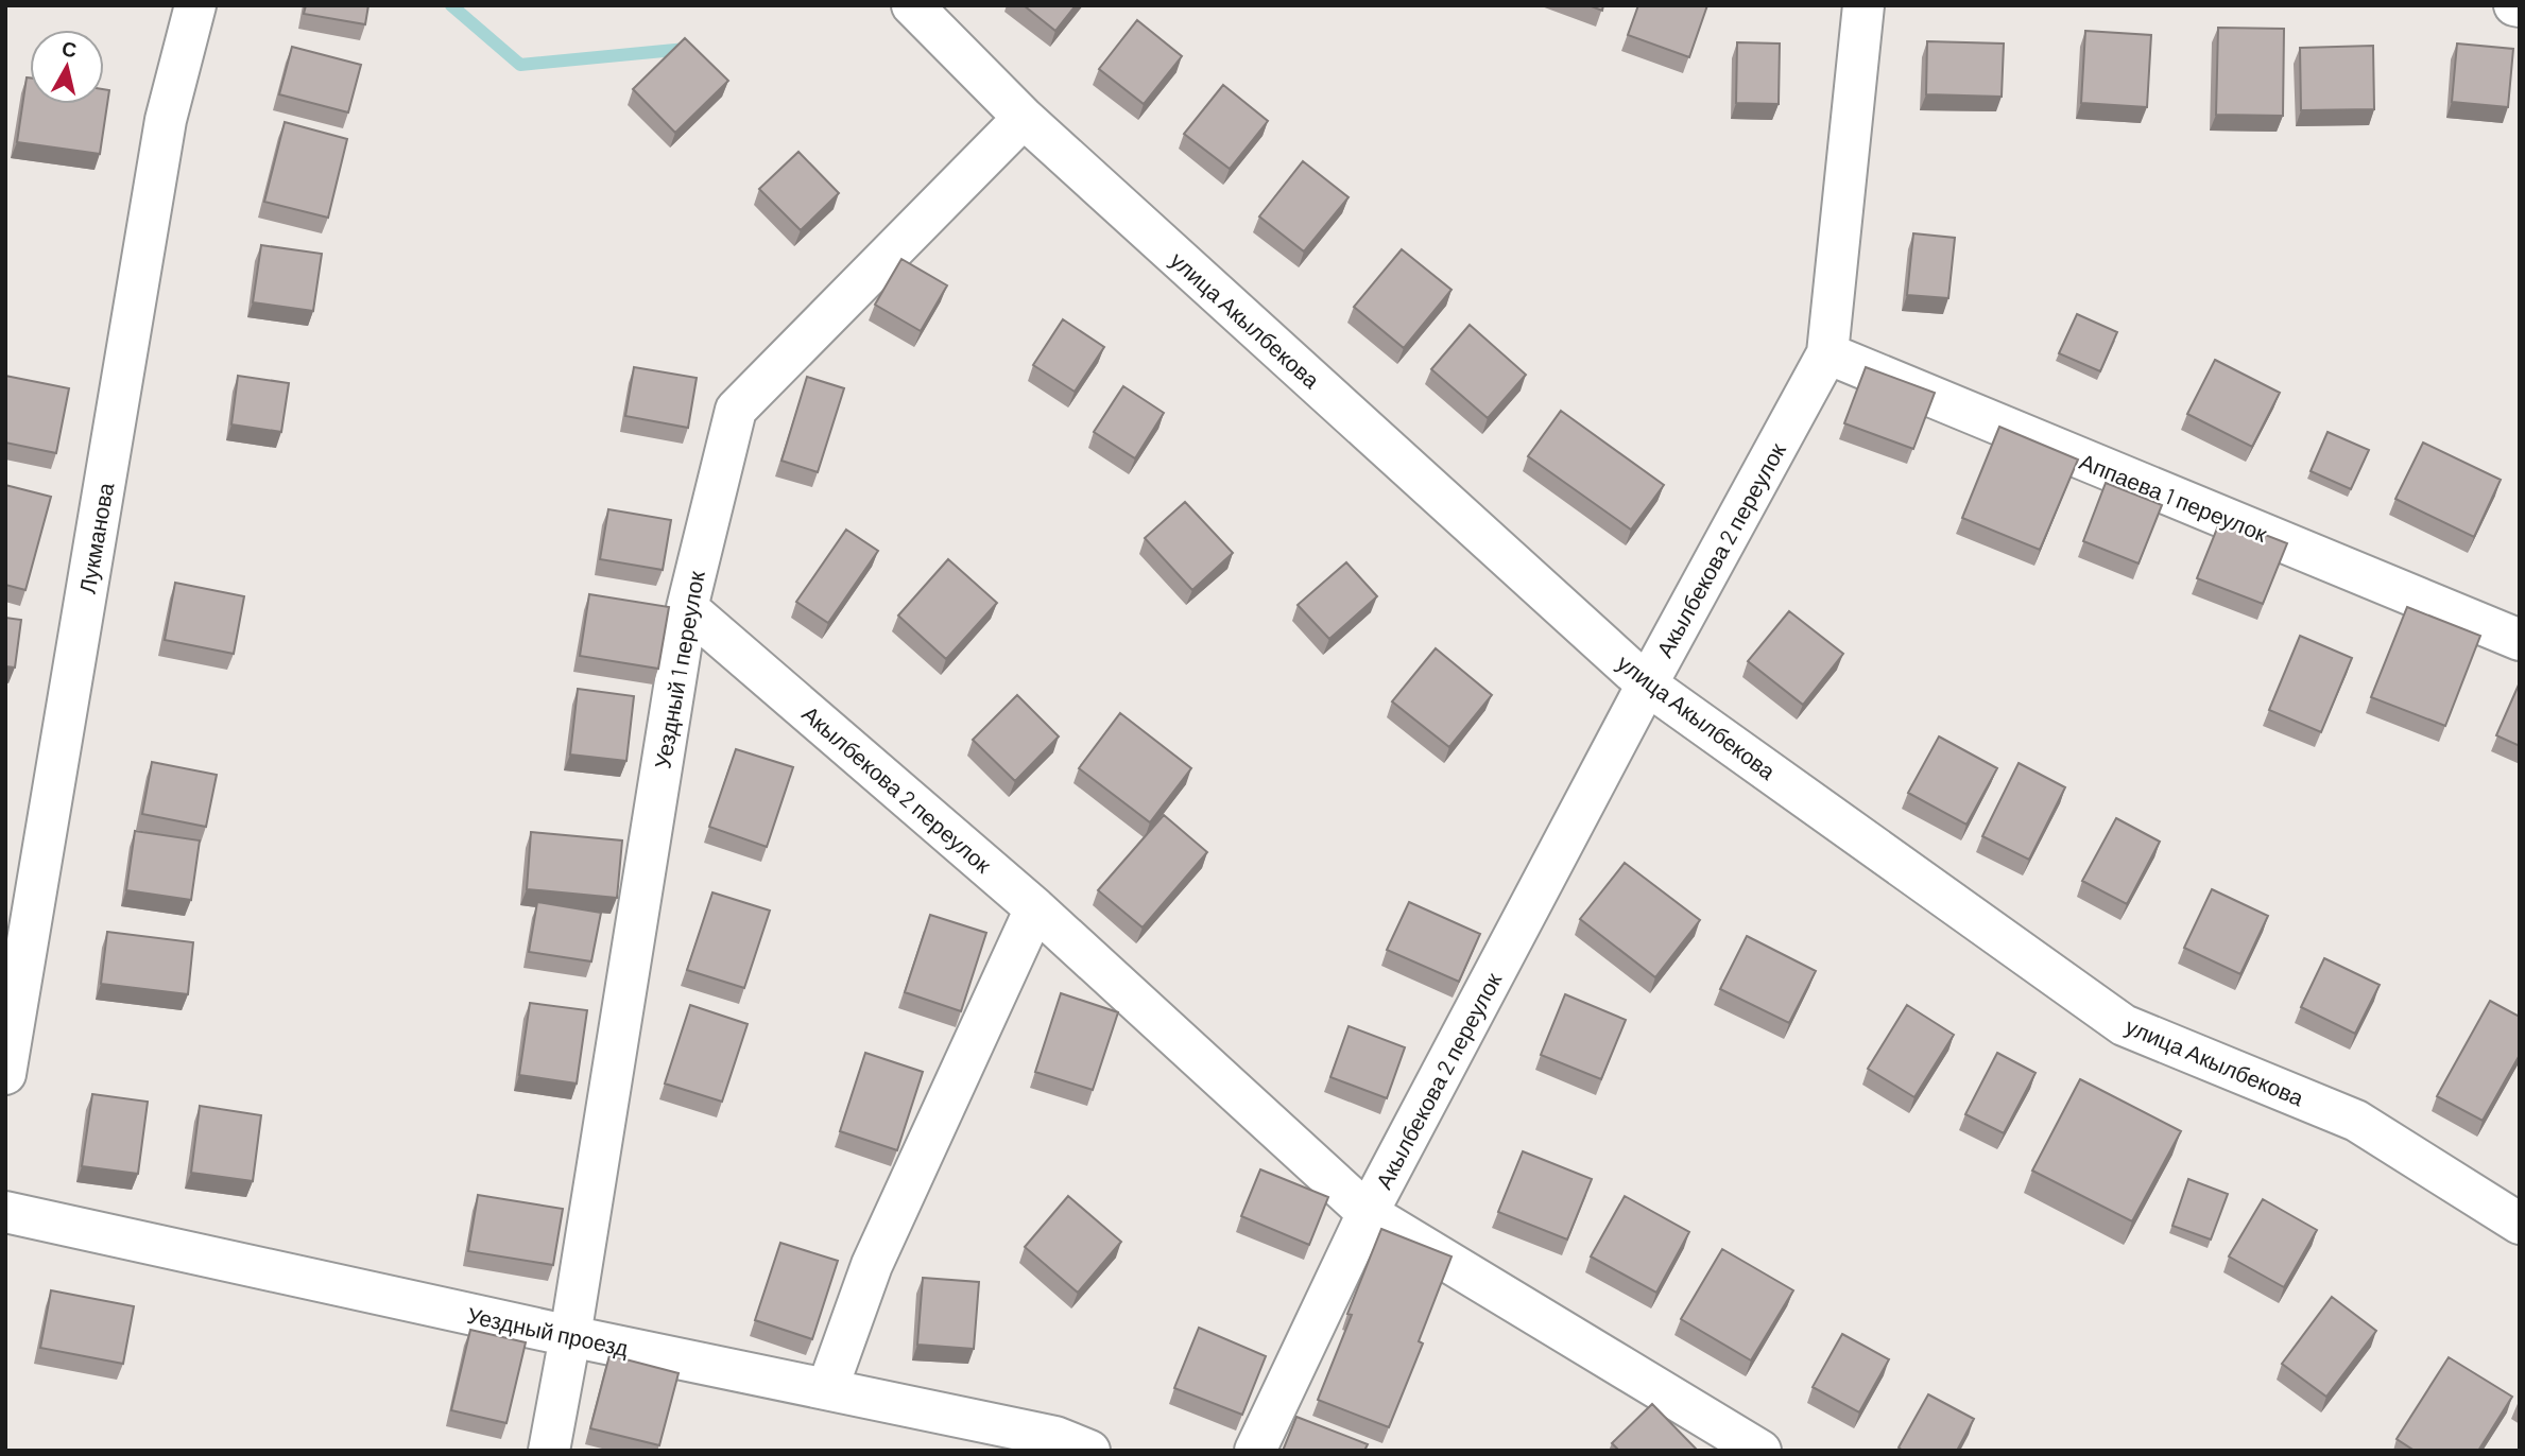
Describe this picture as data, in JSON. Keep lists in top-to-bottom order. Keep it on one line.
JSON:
{"streets":{"street":["улица Акылбекова","Аппаева 1 переулок","Лукманова","Акылбекова 2 переулок","Уездный 1 переулок","Уездный проезд"]},"crossings":[["улица Акылбекова","Акылбекова 2 переулок"],["улица Акылбекова","Уездный 1 переулок"],["Аппаева 1 переулок","Акылбекова 2 переулок"],["Акылбекова 2 переулок","Уездный 1 переулок"],["Уездный 1 переулок","Уездный проезд"]],"north":"top"}
